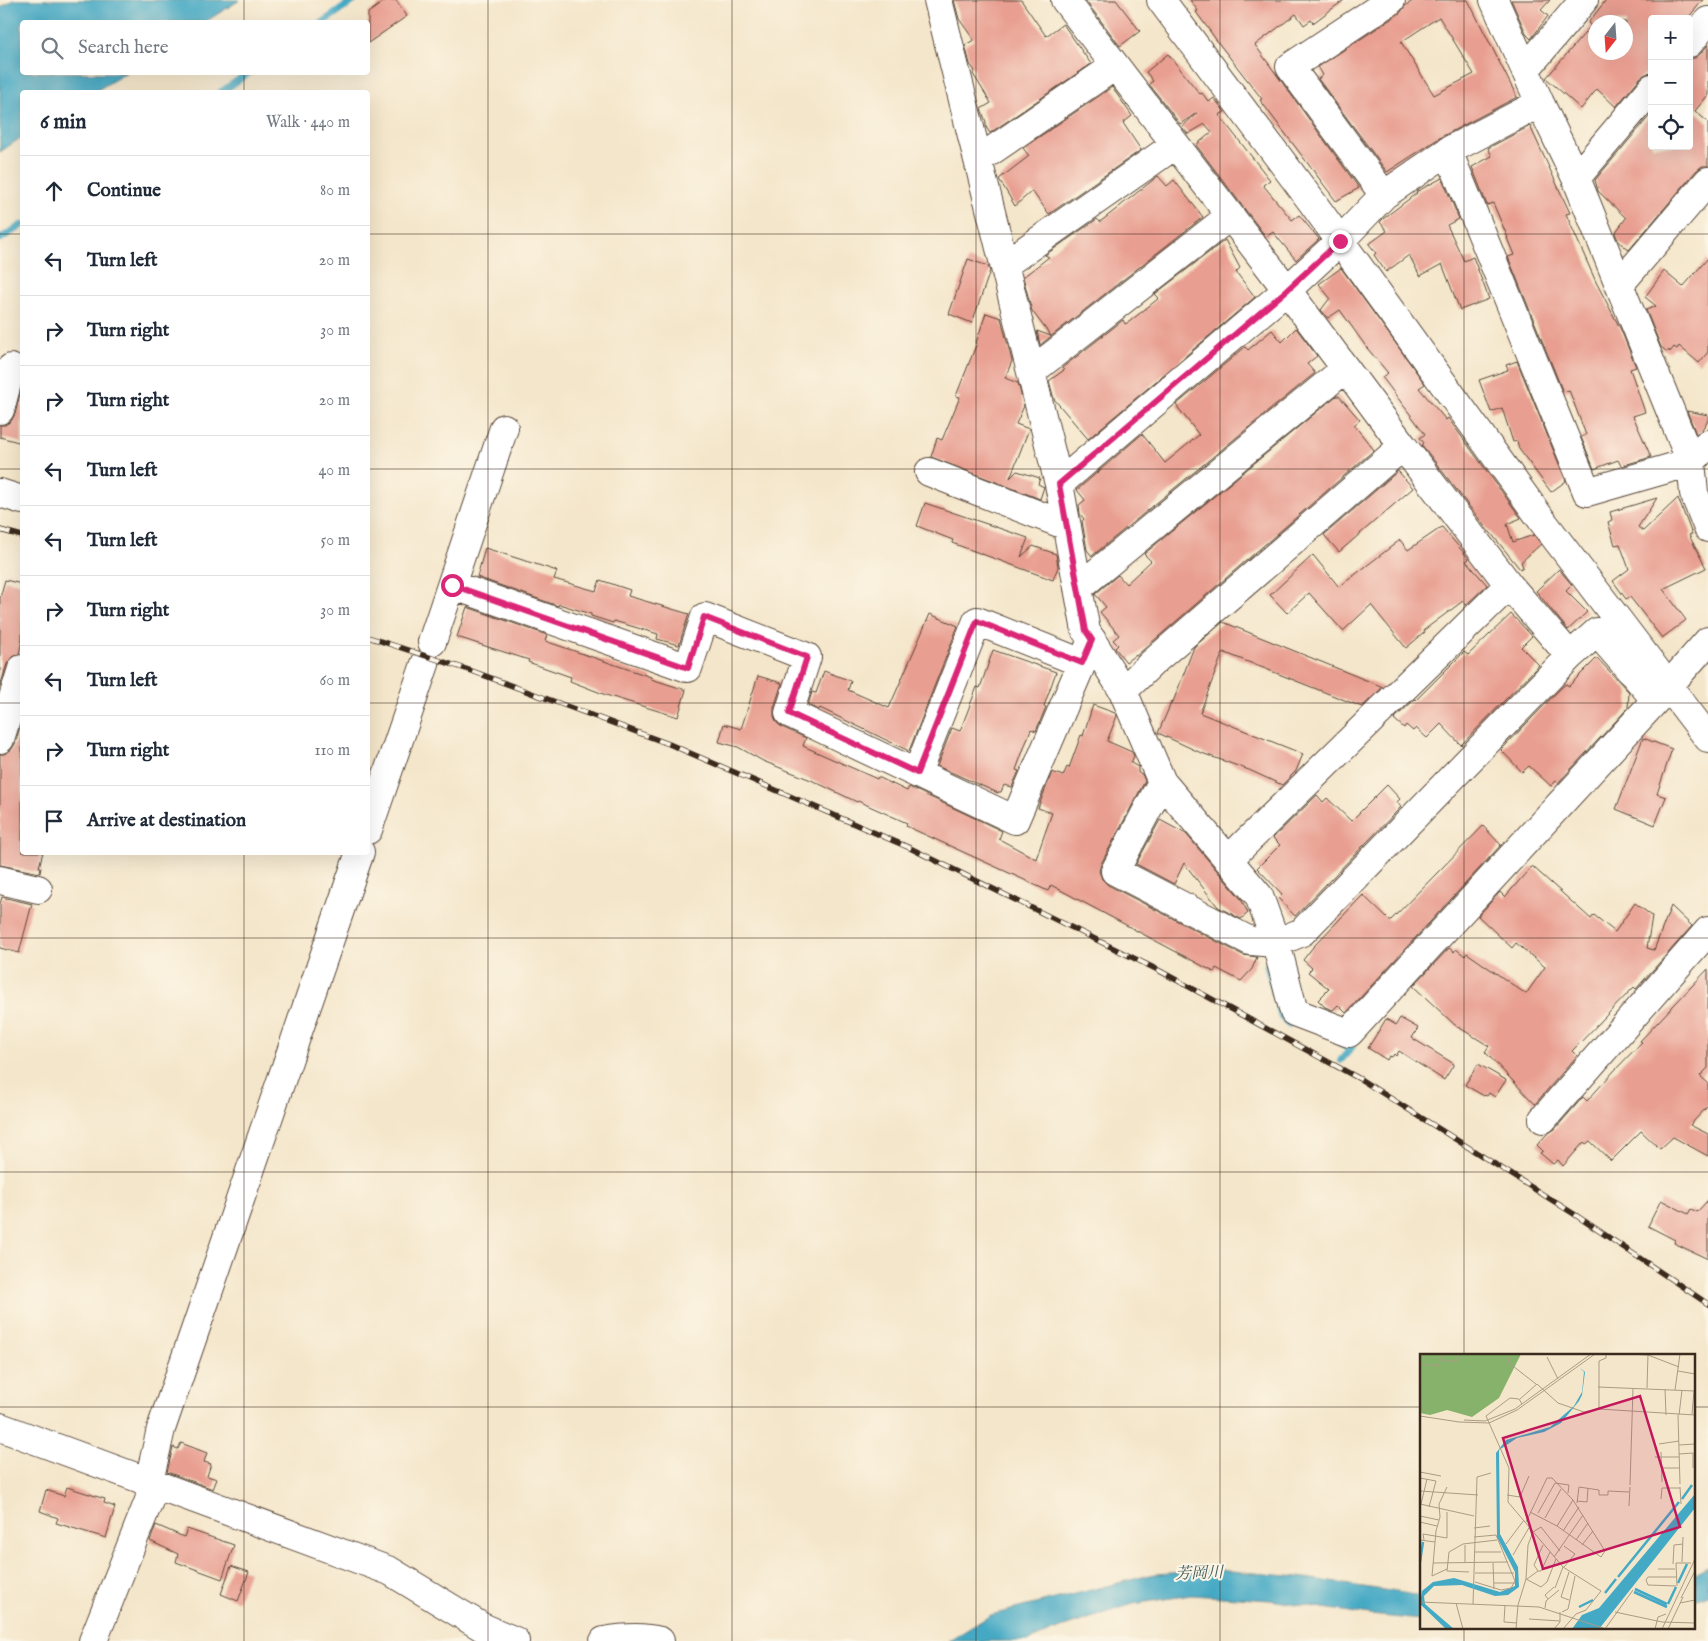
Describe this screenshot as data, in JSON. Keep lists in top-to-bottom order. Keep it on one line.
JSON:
{"water":["芳岡川"],"north":"bottom","page":{"map_buttons":["+","−"],"search":"Search here","heading":["6 min","Walk · 440 m"],"list":[["Continue","80 m"],["Turn left","20 m"],["Turn right","30 m"],["Turn right","20 m"],["Turn left","40 m"],["Turn left","50 m"],["Turn right","30 m"],["Turn left","60 m"],["Turn right","110 m"],"Arrive at destination"]}}
